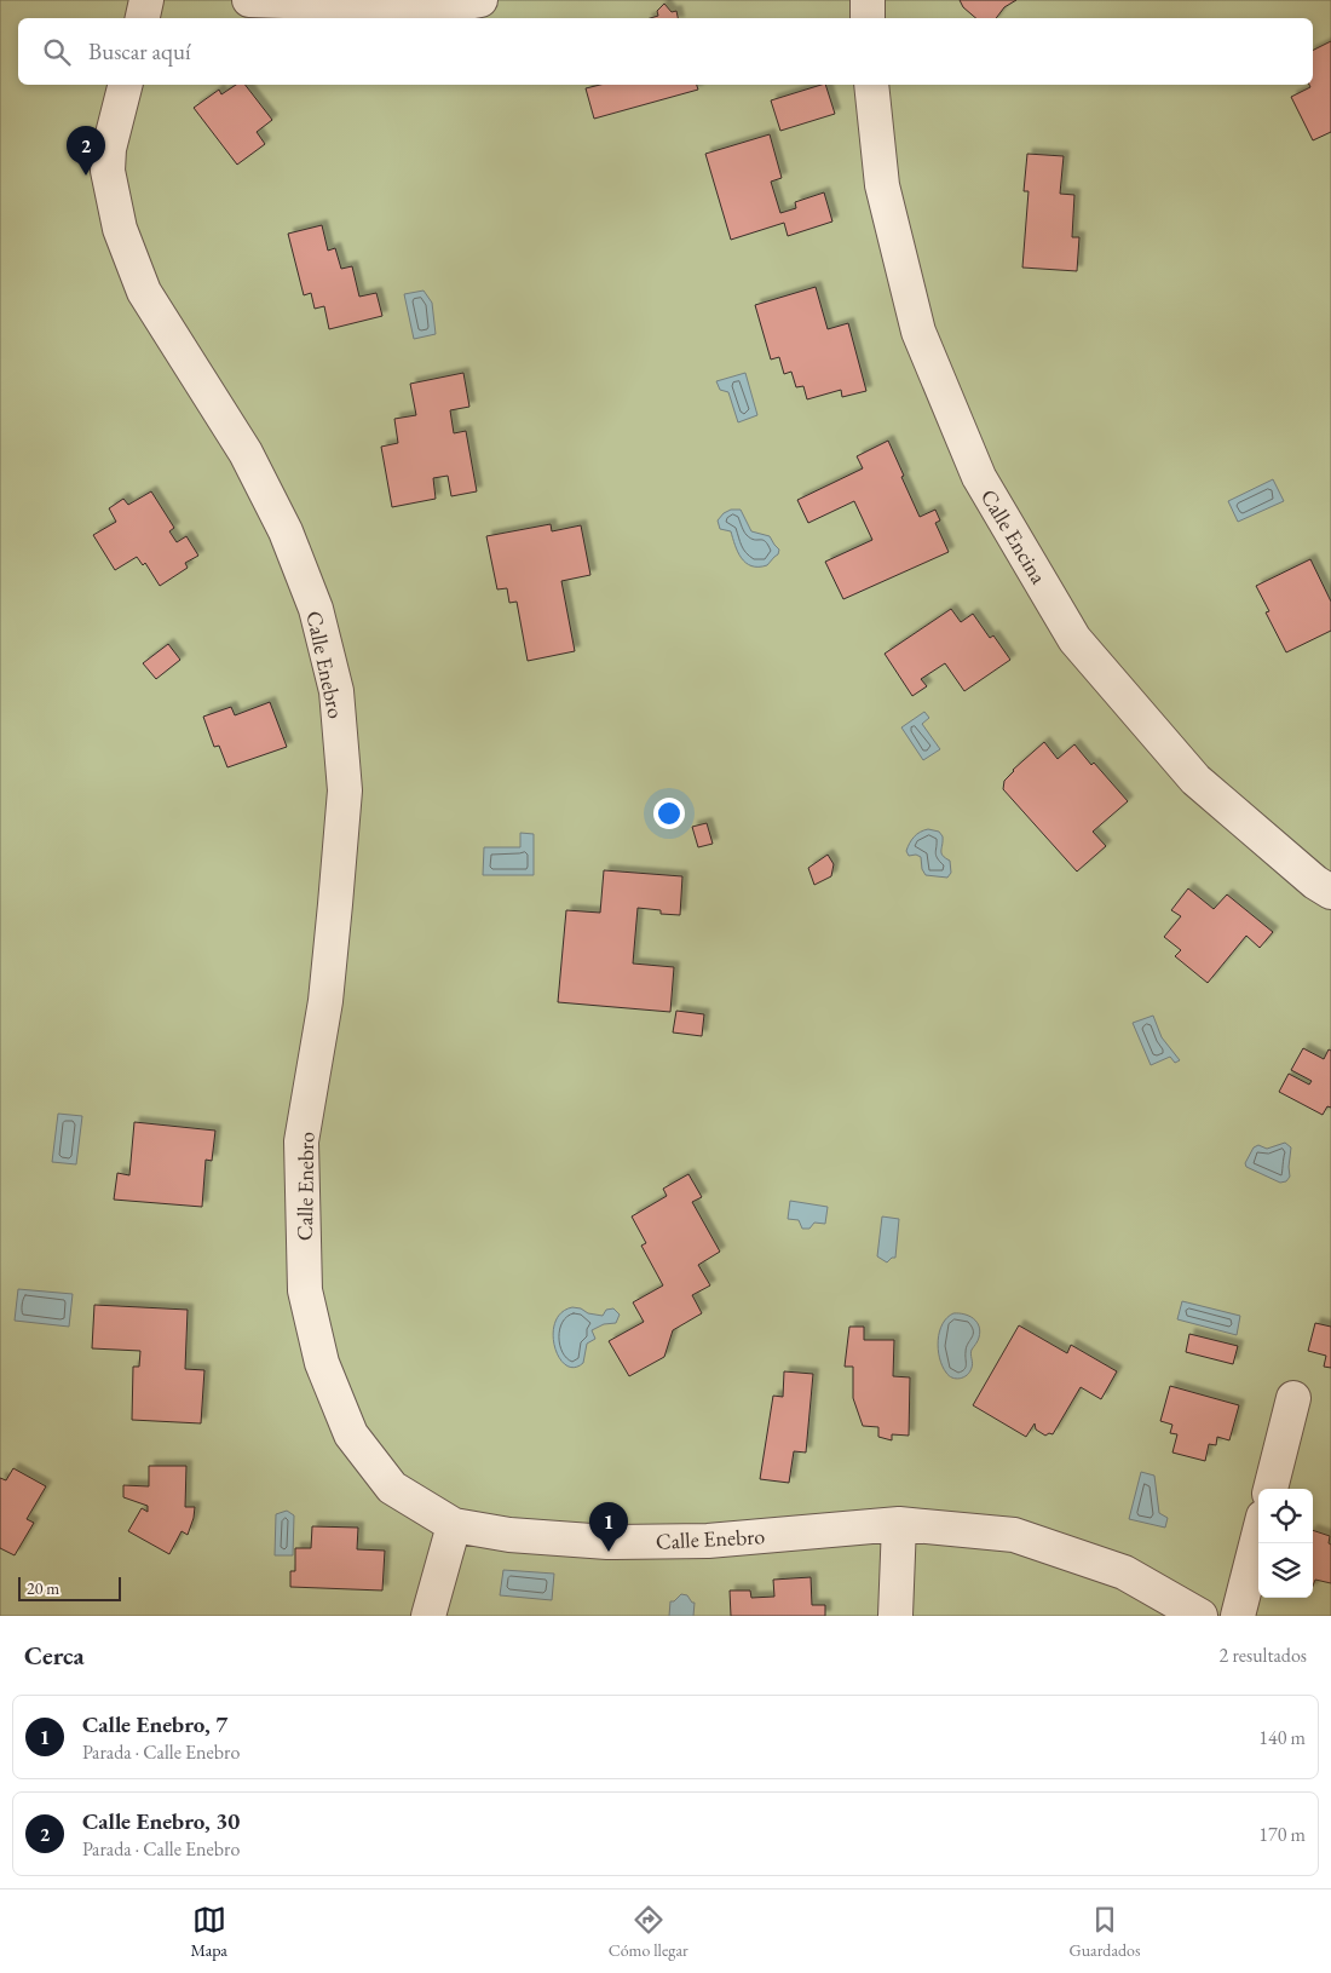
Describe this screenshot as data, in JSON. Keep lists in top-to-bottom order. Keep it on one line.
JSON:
{"streets":{"street":["Calle Encina","Calle Enebro"]},"scale_bar":"20 m","page":{"search":"Buscar aquí","pins":["2","1"],"scale":"20 m","heading":["Cerca","2 resultados"],"list":[{"mark":"1","name":"Calle Enebro, 7","note":"Parada · Calle Enebro","value":"140 m"},{"mark":"2","name":"Calle Enebro, 30","note":"Parada · Calle Enebro","value":"170 m"}],"nav":["Mapa","Cómo llegar","Guardados"]}}
